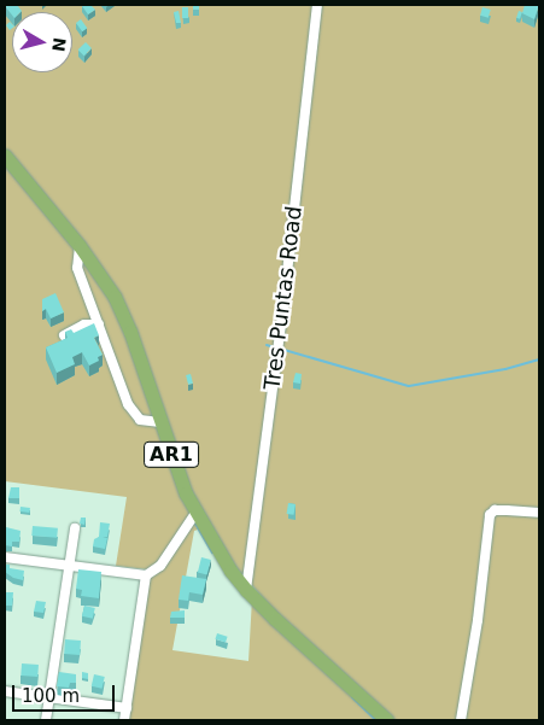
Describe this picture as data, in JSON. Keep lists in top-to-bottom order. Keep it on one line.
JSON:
{"streets":{"highway":["AR1"],"street":["Tres Puntas Road"]},"crossings":[["Tres Puntas Road","AR1"]],"scale_bar":"100 m","north":"right"}
